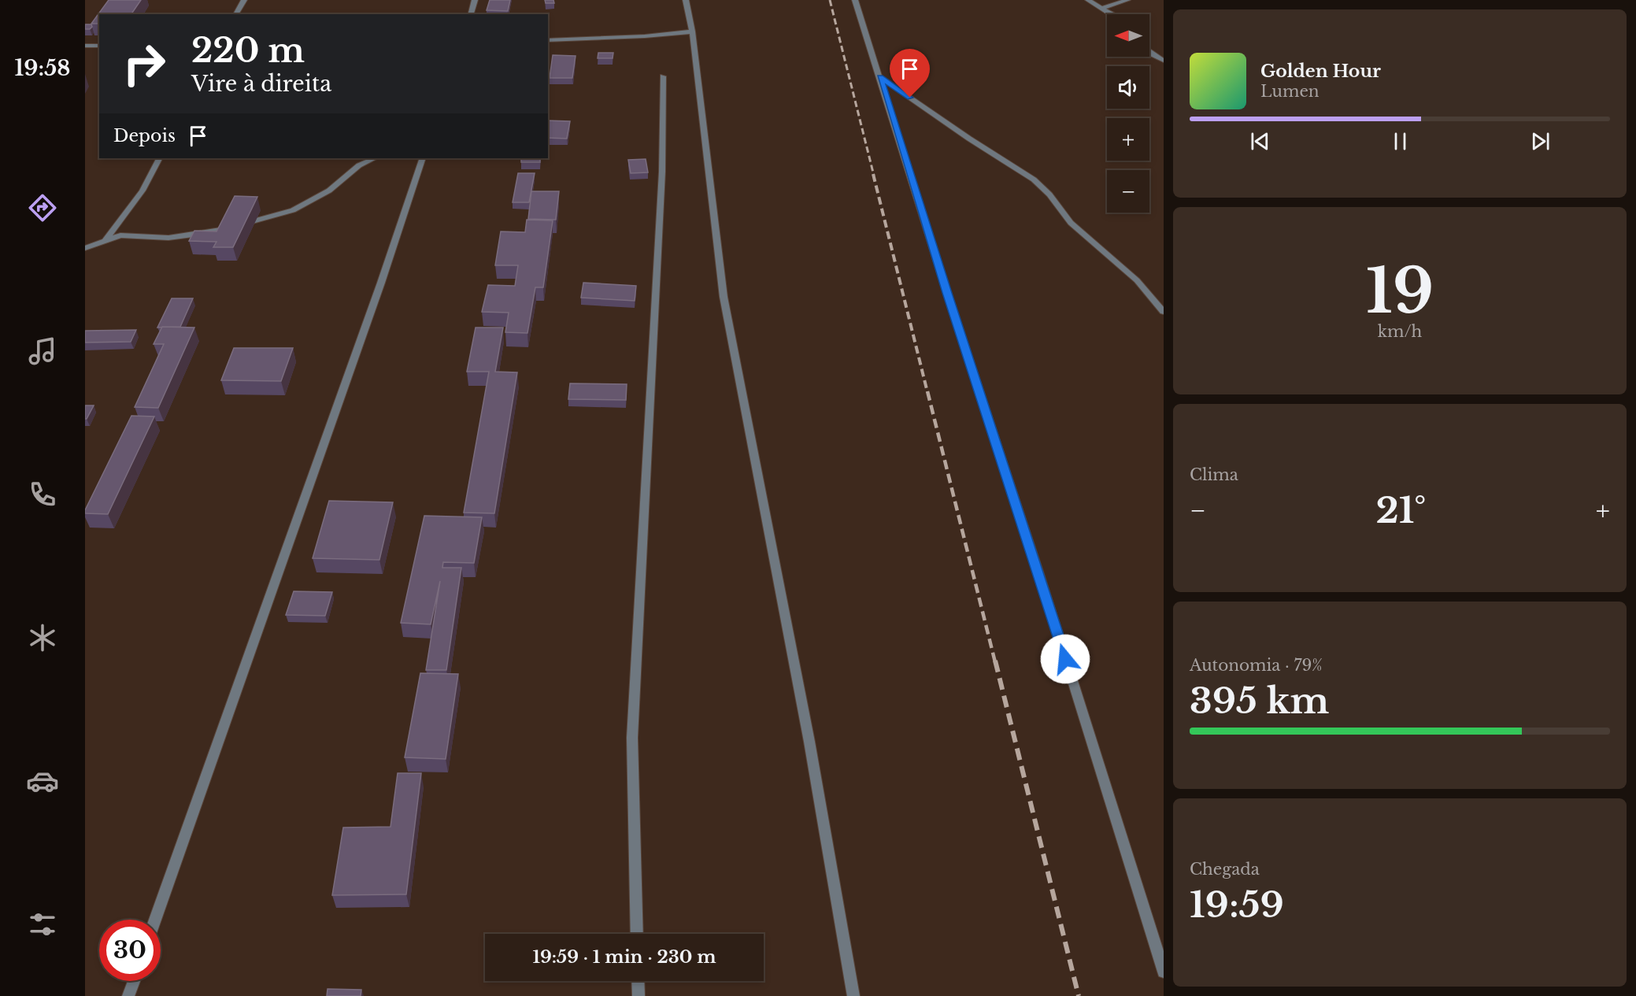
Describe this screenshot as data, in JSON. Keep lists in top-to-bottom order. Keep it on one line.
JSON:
{"north":"left","page":{"tabs":"19:58","map_buttons":["+","−"],"turn":["220 m","Vire à direita"],"song":["Golden Hour","Lumen"],"then":"Depois","tile":[["19","km/h"],"Clima",["Autonomia · 79%","395 km"],["Chegada","19:59"]],"heat":["−","21°","+"],"limit":"30","trip":"19:59 · 1 min · 230 m"}}
